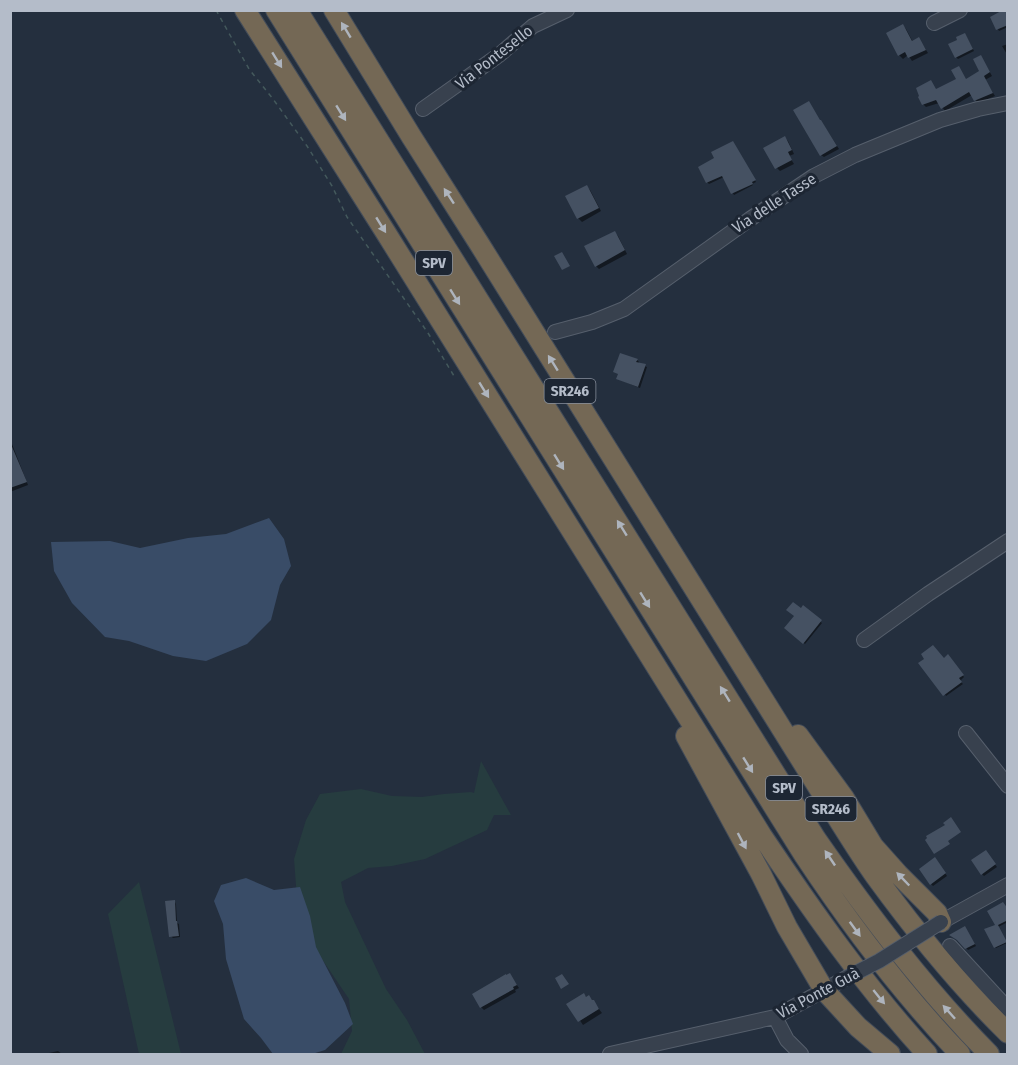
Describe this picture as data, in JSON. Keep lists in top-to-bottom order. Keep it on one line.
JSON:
{"streets":{"highway":["SPV","SR246"],"street":["Via Pontesello","Via delle Tasse","Via Ponte Guà"]}}
